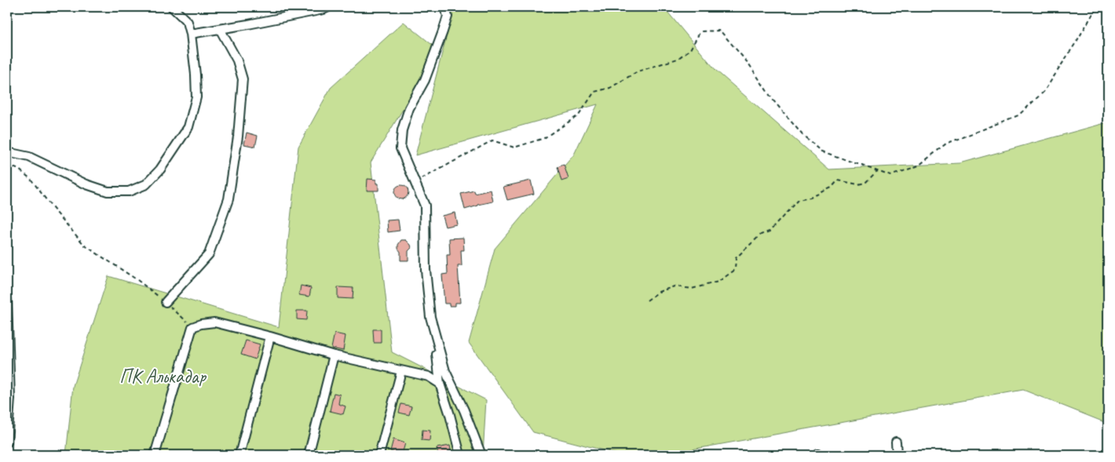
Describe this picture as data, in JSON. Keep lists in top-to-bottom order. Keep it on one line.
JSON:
{"parks":["ПК Алькадар"]}
